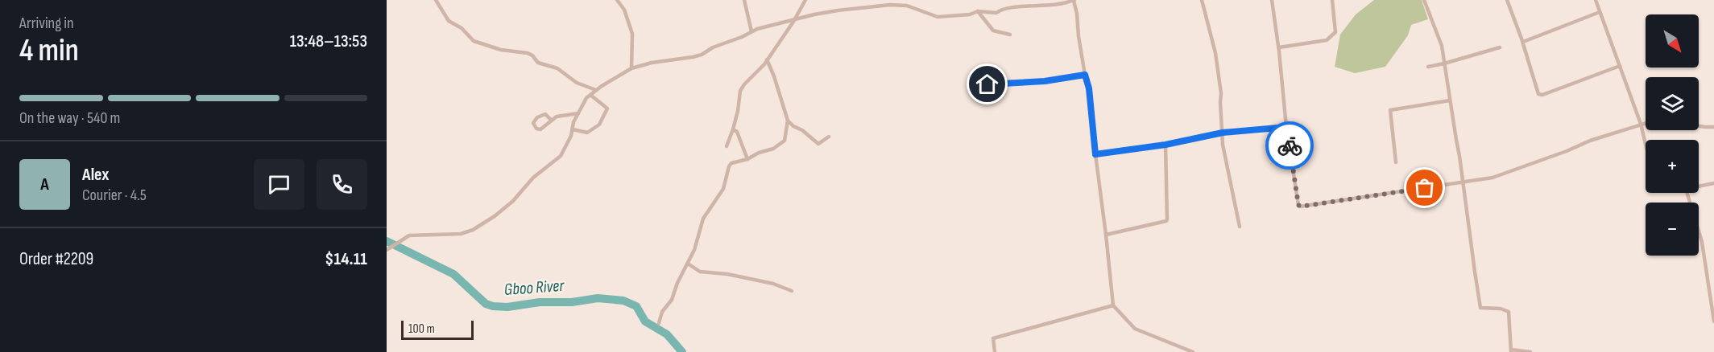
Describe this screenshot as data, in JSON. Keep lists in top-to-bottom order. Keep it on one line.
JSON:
{"water":["Gboo River"],"scale_bar":"100 m","north":"bottom right","page":{"heading":["4 min","Arriving in","13:48–13:53"],"panel":["Alex","Courier · 4.5","Order #2209","$14.11"],"map_buttons":["+","−"],"bar":"On the way · 540 m","round":"A","scale":"100 m"}}
